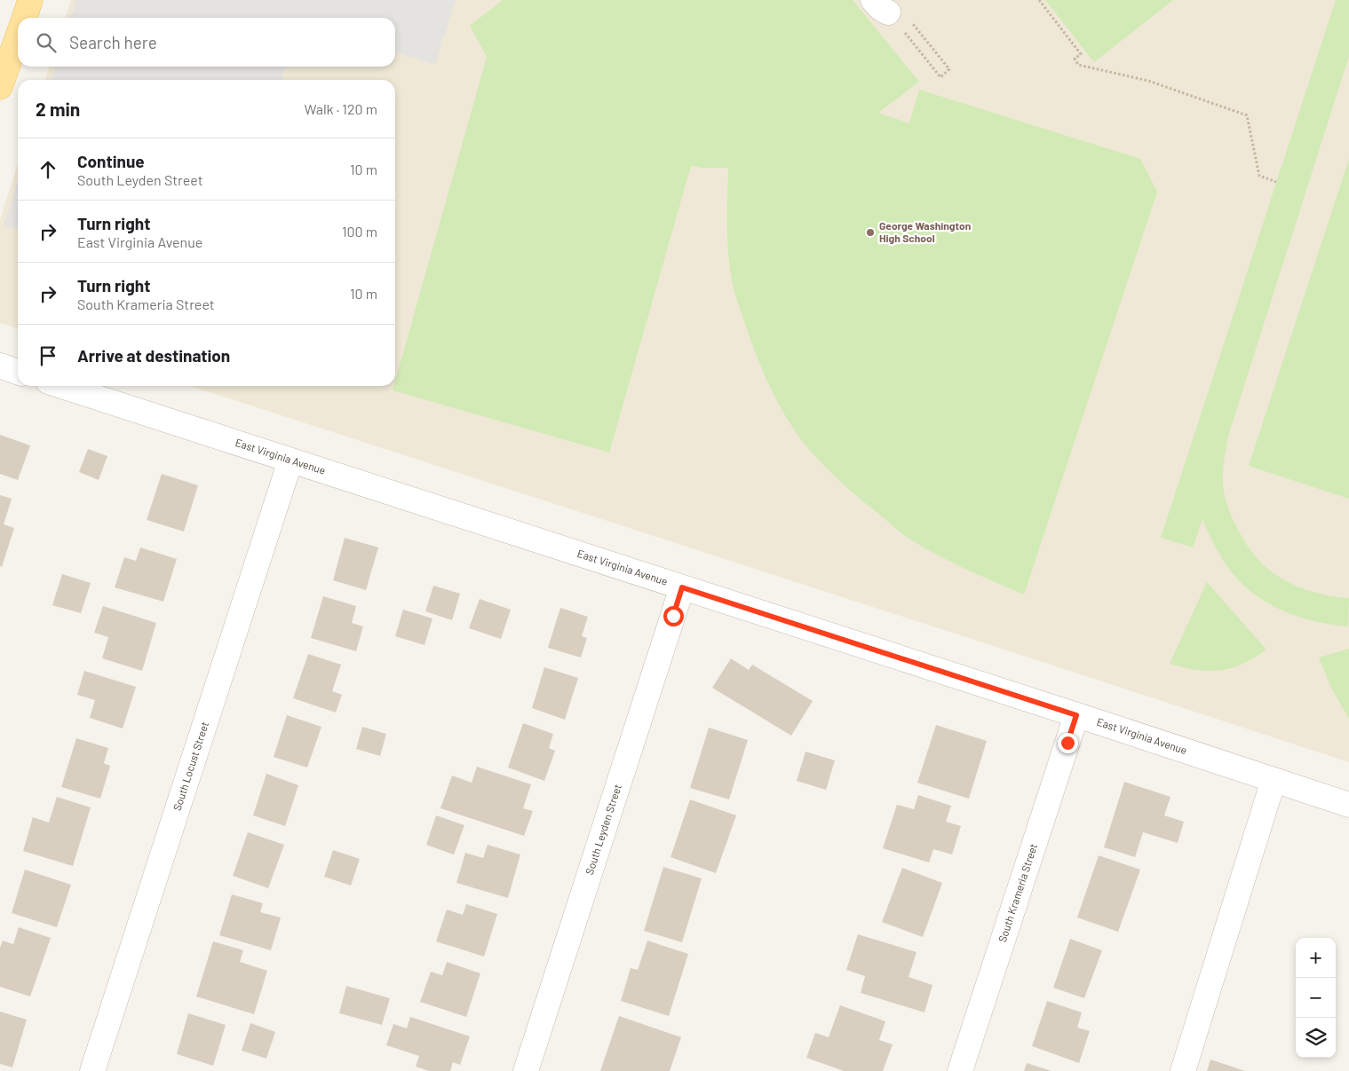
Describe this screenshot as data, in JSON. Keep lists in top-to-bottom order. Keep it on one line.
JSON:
{"streets":{"street":["East Virginia Avenue","South Locust Street","South Leyden Street","South Krameria Street"]},"crossings":[["East Virginia Avenue","South Locust Street"],["East Virginia Avenue","South Leyden Street"],["East Virginia Avenue","South Krameria Street"]],"places":["George Washington High School"],"page":{"search":"Search here","heading":["2 min","Walk · 120 m"],"list":[["Continue","South Leyden Street","10 m"],["Turn right","East Virginia Avenue","100 m"],["Turn right","South Krameria Street","10 m"],"Arrive at destination"],"map_buttons":["+","−"]}}
